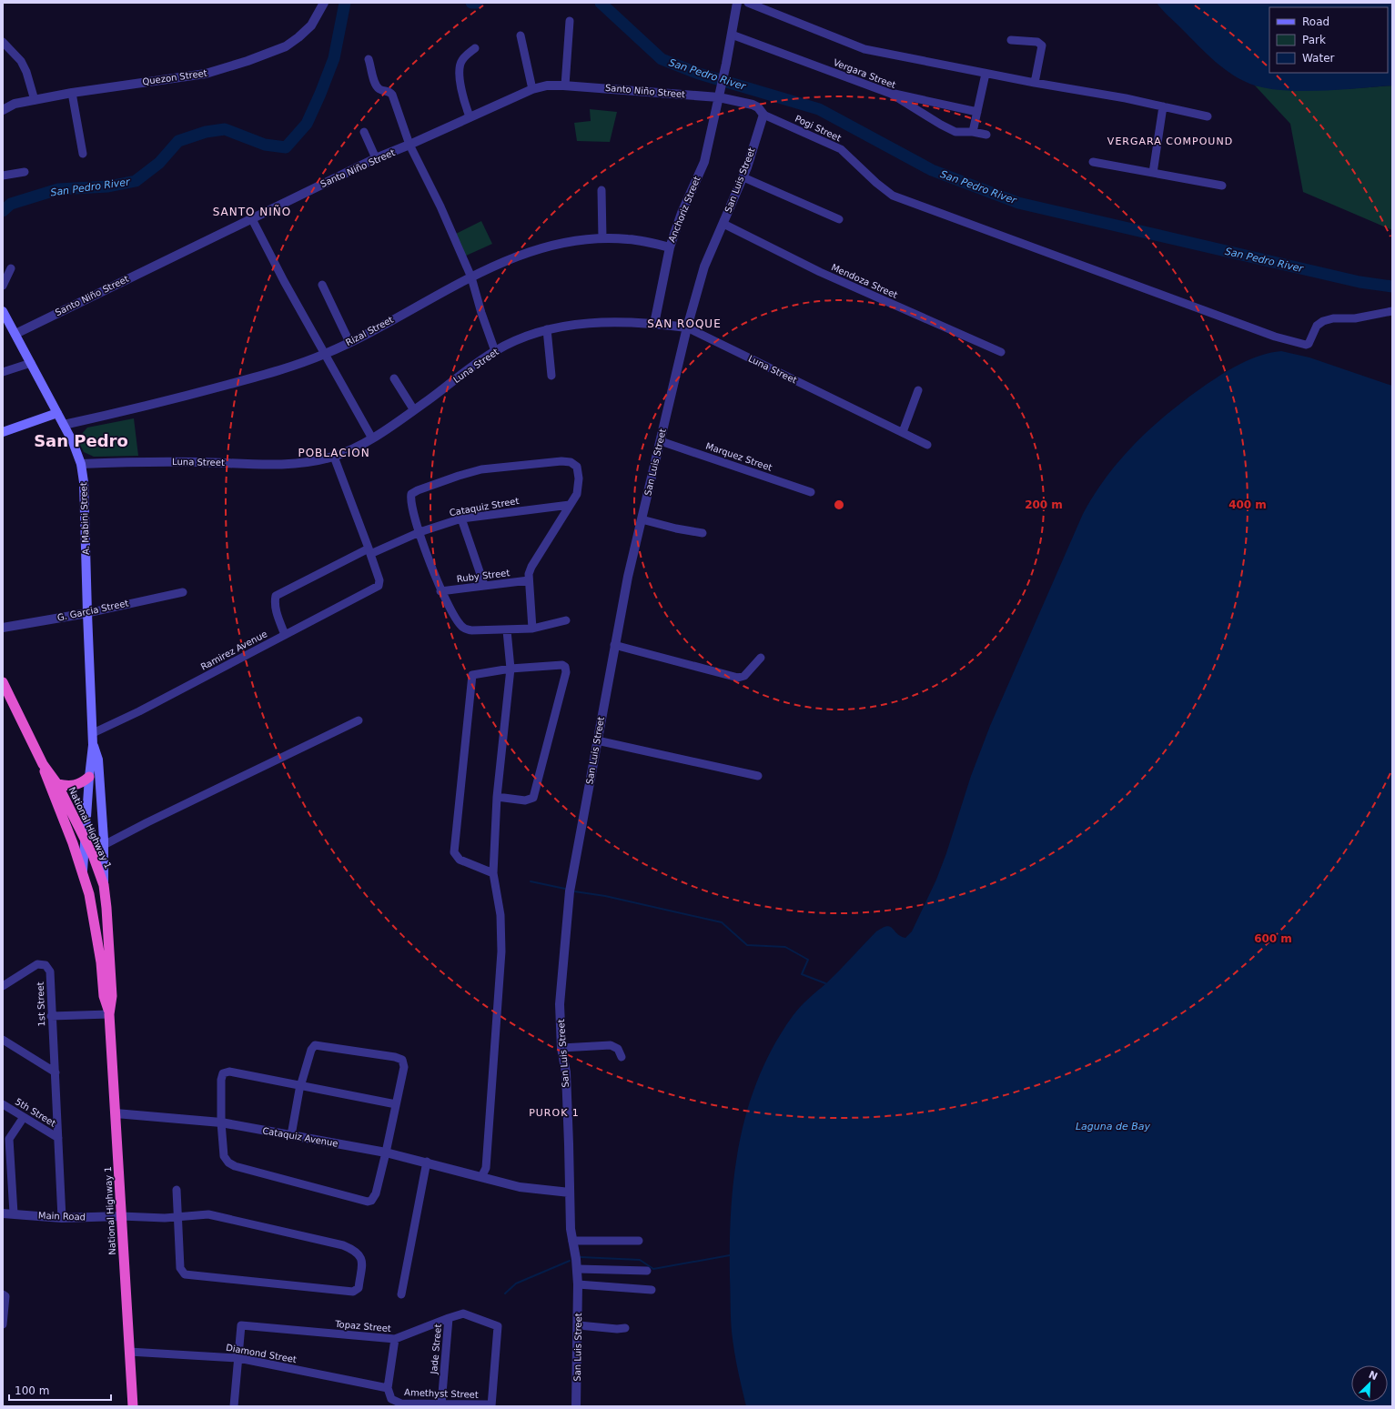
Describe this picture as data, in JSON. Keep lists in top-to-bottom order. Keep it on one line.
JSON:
{"streets":{"highway":["National Highway 1"],"main road":["A. Mabini Street"],"street":["Vergara Street","Quezon Street","Santo Niño Street","Pogi Street","San Luis Street","Anchoriz Street","Mendoza Street","Rizal Street","Luna Street","Marquez Street","Cataquiz Street","Ruby Street","G. Garcia Street","Ramirez Avenue","1st Street","5th Street","Cataquiz Avenue","Main Road","Topaz Street","Jade Street","Diamond Street","Amethyst Street"]},"crossings":[["Vergara Street","Anchoriz Street"],["Santo Niño Street","Pogi Street"],["Santo Niño Street","San Luis Street"],["Santo Niño Street","Anchoriz Street"],["Santo Niño Street","A. Mabini Street"],["Pogi Street","San Luis Street"],["San Luis Street","Mendoza Street"],["San Luis Street","Luna Street"],["San Luis Street","Marquez Street"],["San Luis Street","Cataquiz Avenue"],["Anchoriz Street","Rizal Street"],["Anchoriz Street","Luna Street"],["Rizal Street","A. Mabini Street"],["Luna Street","A. Mabini Street"],["Cataquiz Street","Ramirez Avenue"],["A. Mabini Street","G. Garcia Street"],["A. Mabini Street","Ramirez Avenue"],["A. Mabini Street","National Highway 1"],["National Highway 1","Cataquiz Avenue"],["National Highway 1","Main Road"],["National Highway 1","Diamond Street"],["1st Street","5th Street"],["1st Street","Main Road"],["Topaz Street","Jade Street"],["Topaz Street","Diamond Street"],["Topaz Street","Amethyst Street"],["Jade Street","Amethyst Street"],["Diamond Street","Amethyst Street"]],"districts":["VERGARA COMPOUND","SANTO NIÑO","SAN ROQUE","San Pedro","POBLACION","PUROK 1"],"water":["San Pedro River","Laguna de Bay"],"legend":["Road","Park","Water"],"scale_bar":"100 m","north":"top right","rings":["200 m","400 m","600 m"]}
